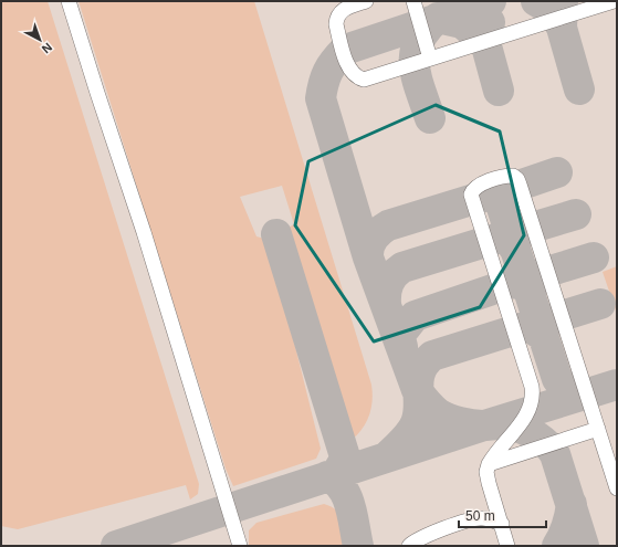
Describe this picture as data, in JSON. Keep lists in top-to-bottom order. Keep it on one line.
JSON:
{"scale_bar":"50 m","north":"bottom right"}
